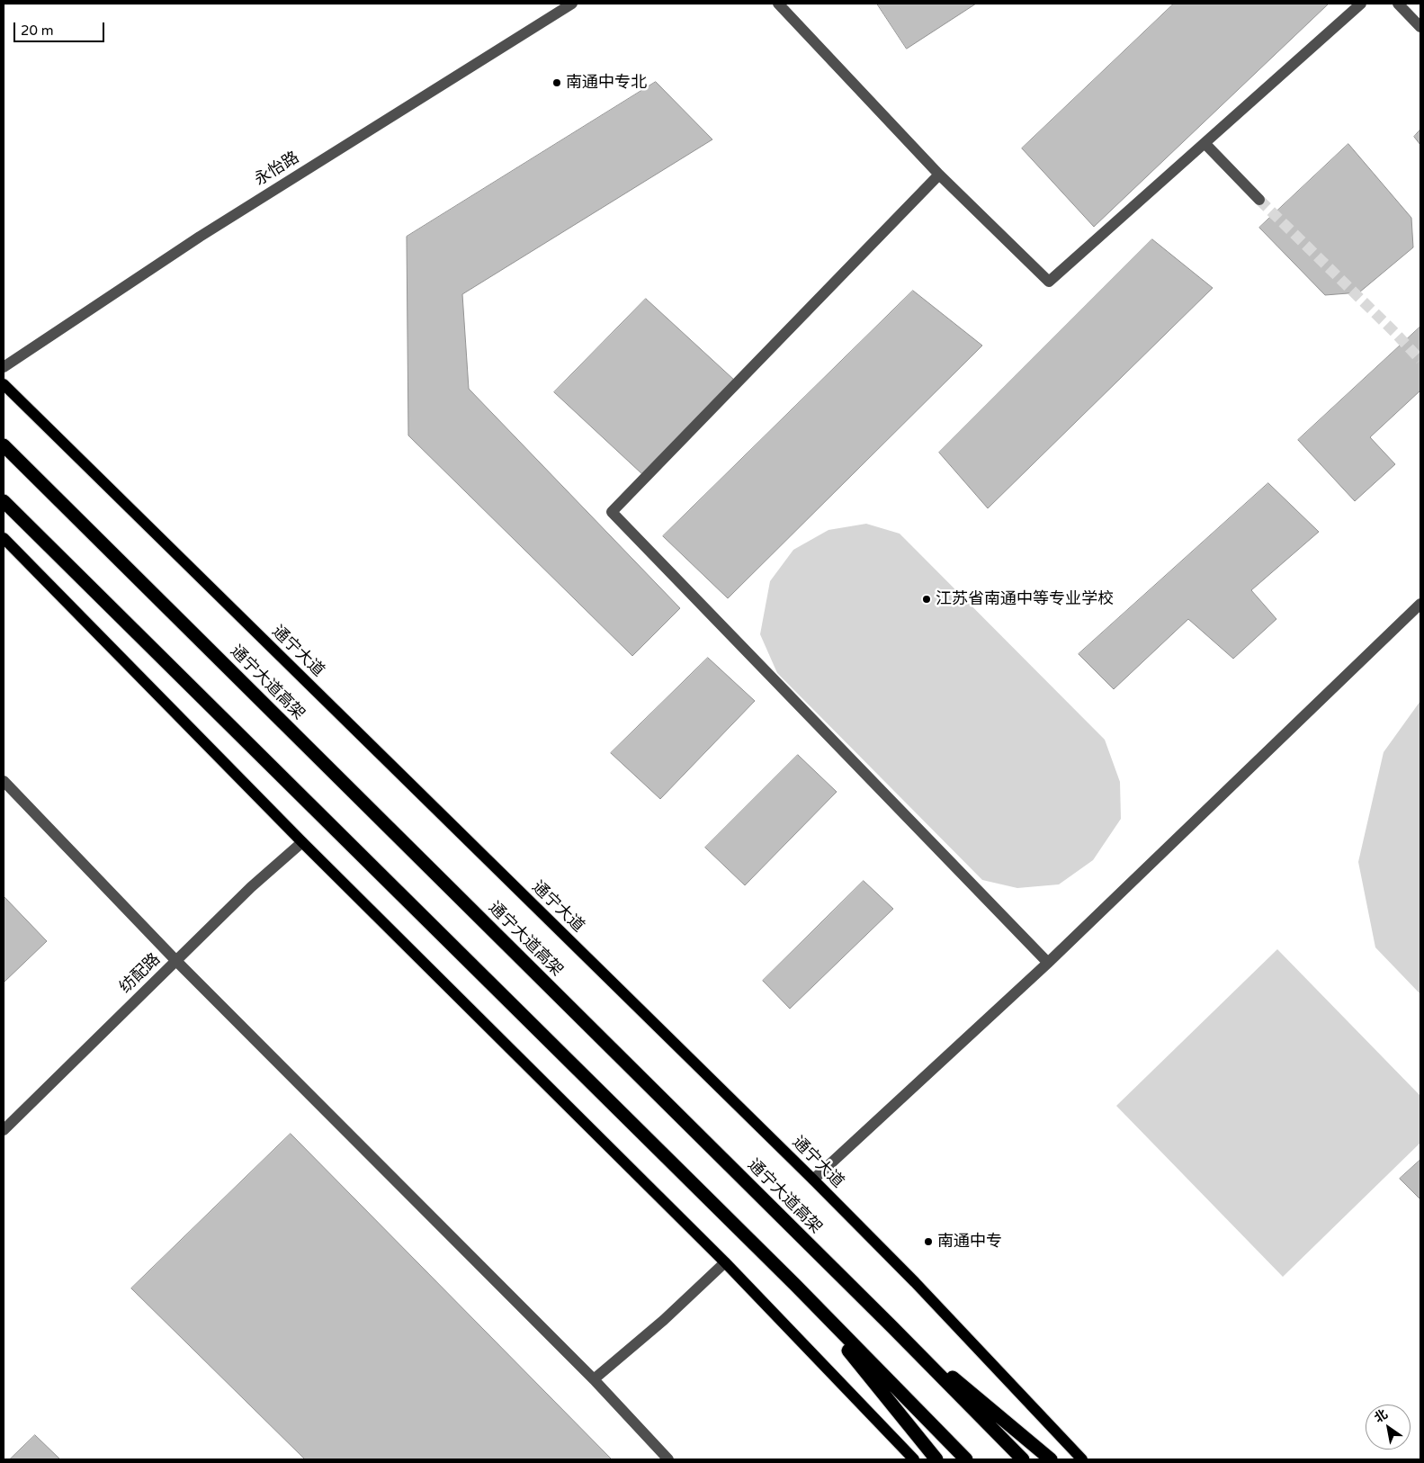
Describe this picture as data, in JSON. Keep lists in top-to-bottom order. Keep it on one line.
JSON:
{"streets":{"highway":["通宁大道高架"],"main road":["通宁大道"],"street":["永怡路","纺配路"]},"places":["南通中专北","江苏省南通中等专业学校","南通中专"],"scale_bar":"20 m","north":"top left"}
